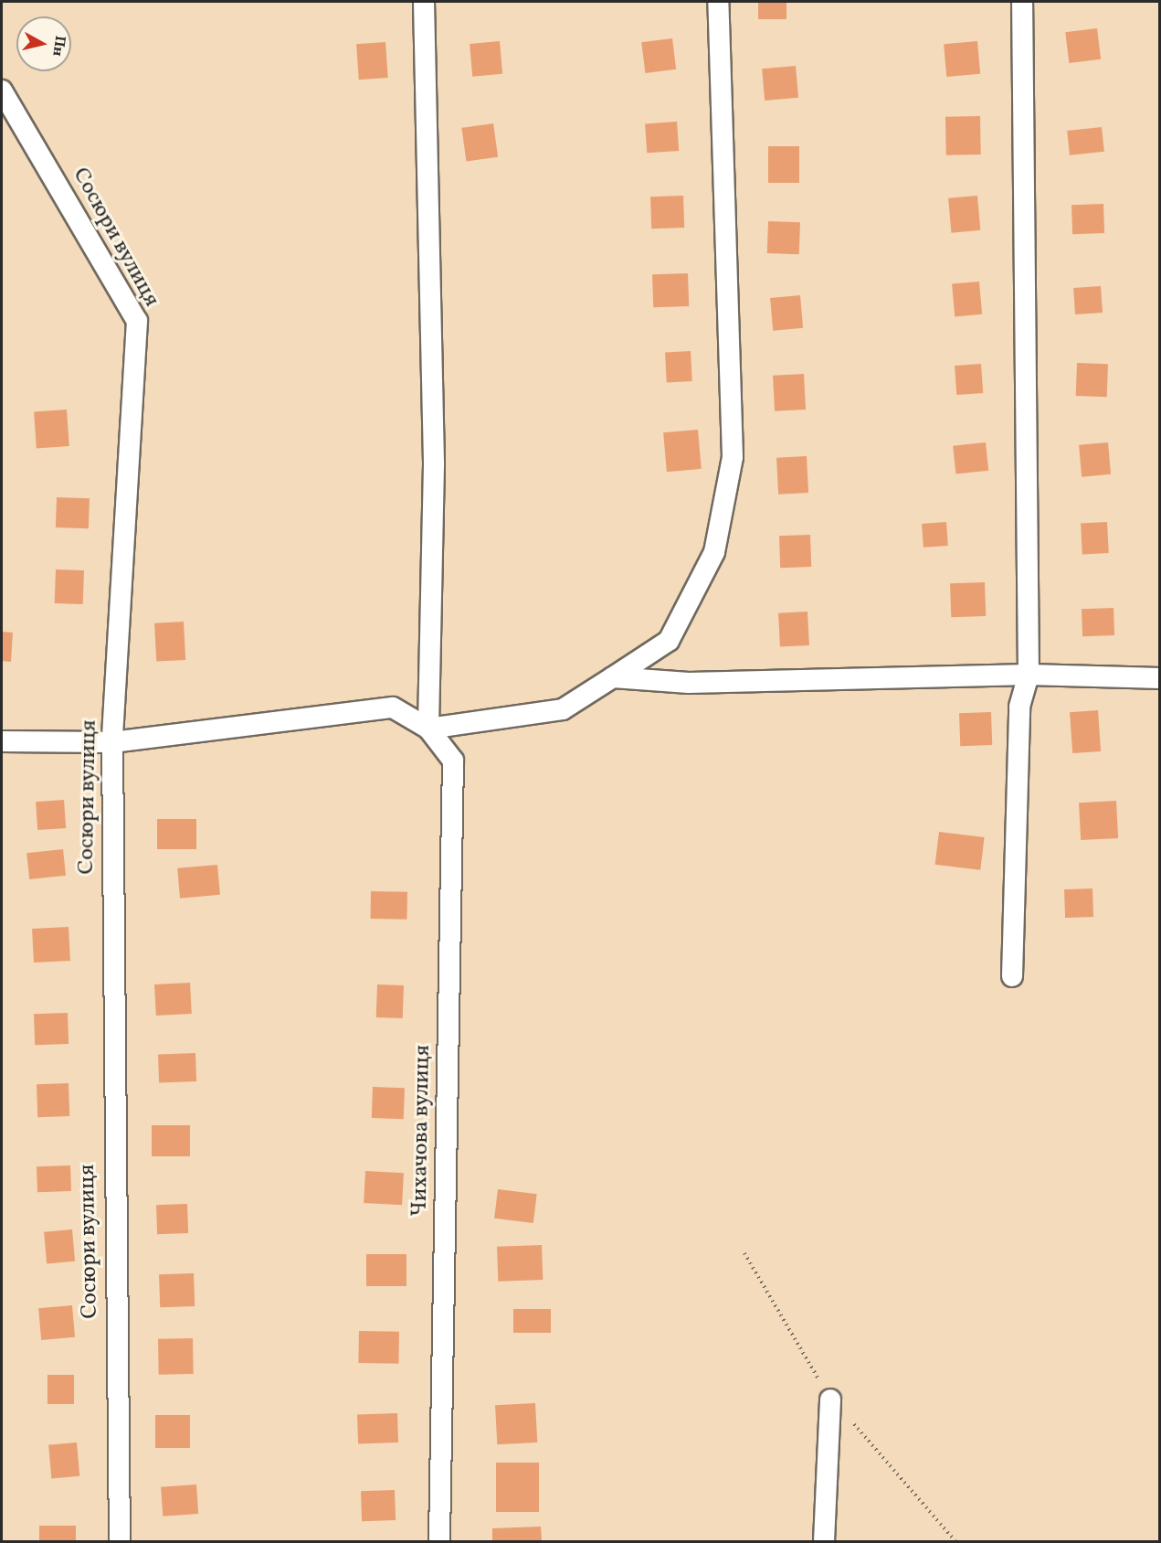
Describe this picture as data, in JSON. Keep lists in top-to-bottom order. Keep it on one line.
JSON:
{"streets":{"street":["Сосюри вулиця","Чихачова вулиця"]},"north":"right"}
